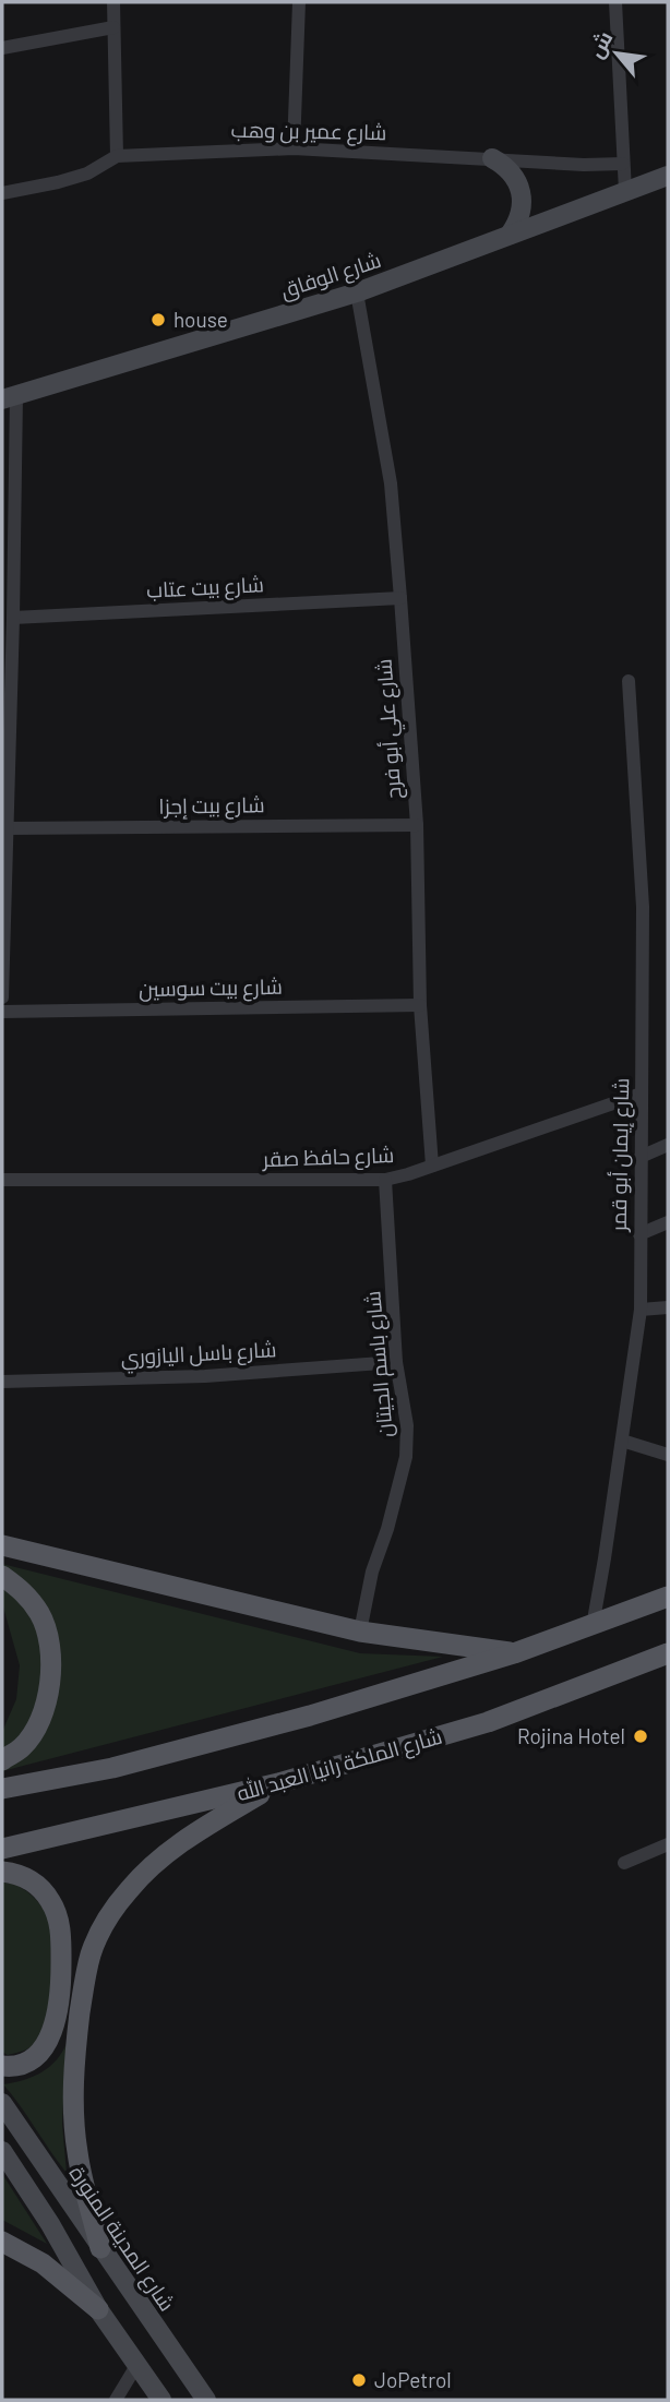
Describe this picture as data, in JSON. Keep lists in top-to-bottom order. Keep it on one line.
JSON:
{"streets":{"main road":["شارع الملكة رانيا العبد الله"],"street":["شارع عمير بن وهب","شارع الوفاق","شارع بيت عتاب","شارع علي أبو فرح","شارع بيت إجزا","شارع بيت سوسين","شارع إيمان أبو قمر","شارع حافظ صقر","شارع باسل اليازوري","شارع باسم الجيتان","شارع المدينة المنورة"]},"crossings":[["شارع الوفاق","شارع علي أبو فرح"],["شارع بيت عتاب","شارع علي أبو فرح"],["شارع علي أبو فرح","شارع بيت إجزا"],["شارع علي أبو فرح","شارع بيت سوسين"],["شارع علي أبو فرح","شارع حافظ صقر"],["شارع إيمان أبو قمر","شارع حافظ صقر"],["شارع حافظ صقر","شارع باسم الجيتان"],["شارع باسل اليازوري","شارع باسم الجيتان"]],"places":["house","Rojina Hotel","JoPetrol"],"north":"top left"}
